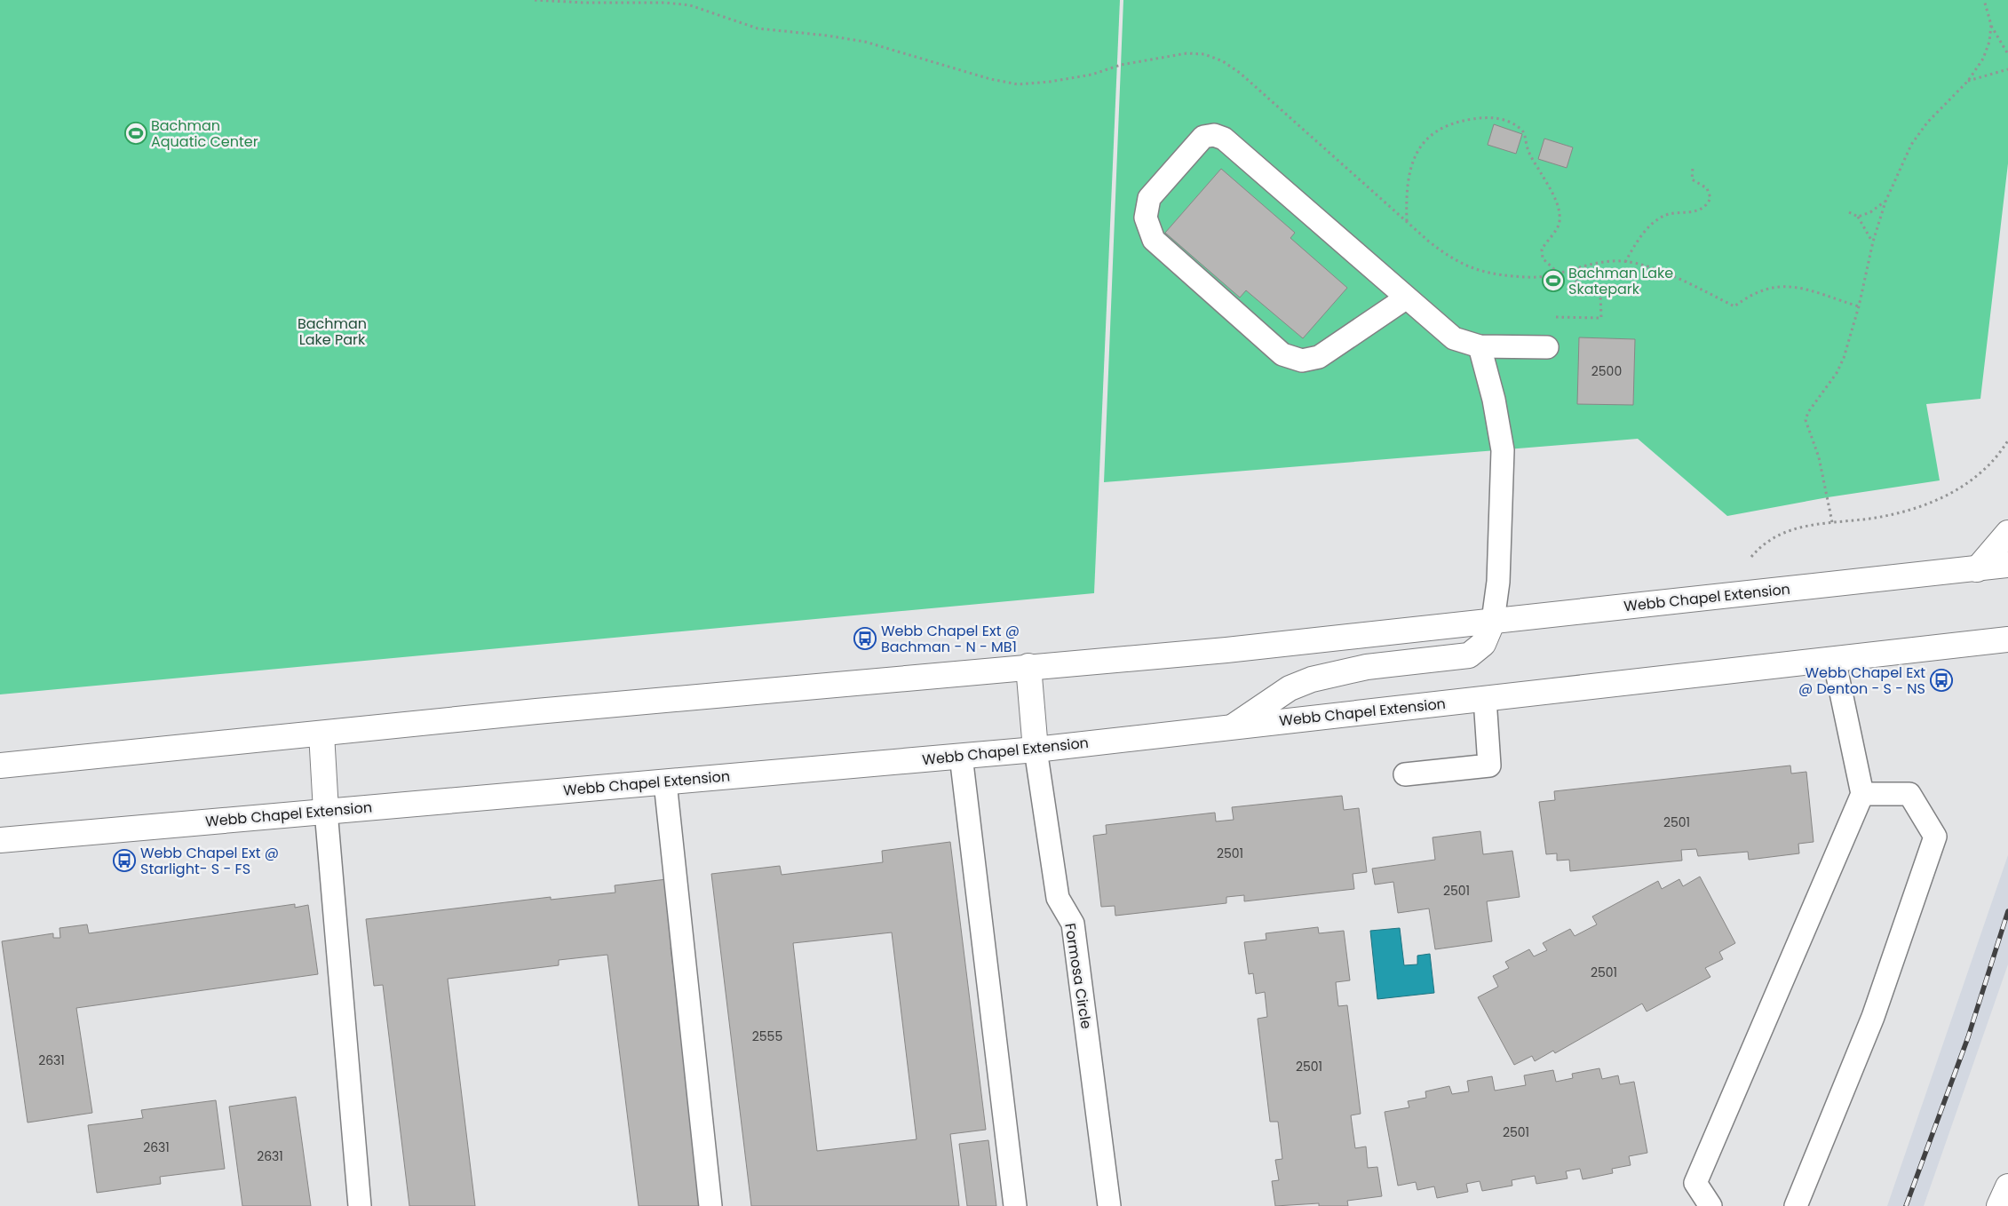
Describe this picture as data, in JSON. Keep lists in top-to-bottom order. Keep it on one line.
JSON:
{"streets":{"main road":["Webb Chapel Extension"],"lane":["Formosa Circle"]},"crossings":[["Webb Chapel Extension","Formosa Circle"]],"parks":["Bachman Lake Park"],"places":{"sports":["Bachman Aquatic Center","Bachman Lake Skatepark"],"bus stop":["Webb Chapel Ext @ Bachman - N - MB1","Webb Chapel Ext @ Denton - S - NS","Webb Chapel Ext @ Starlight- S - FS"]},"house_numbers":["2500","2501","2501","2501","2501","2555","2631","2501","2501","2631","2631"]}
